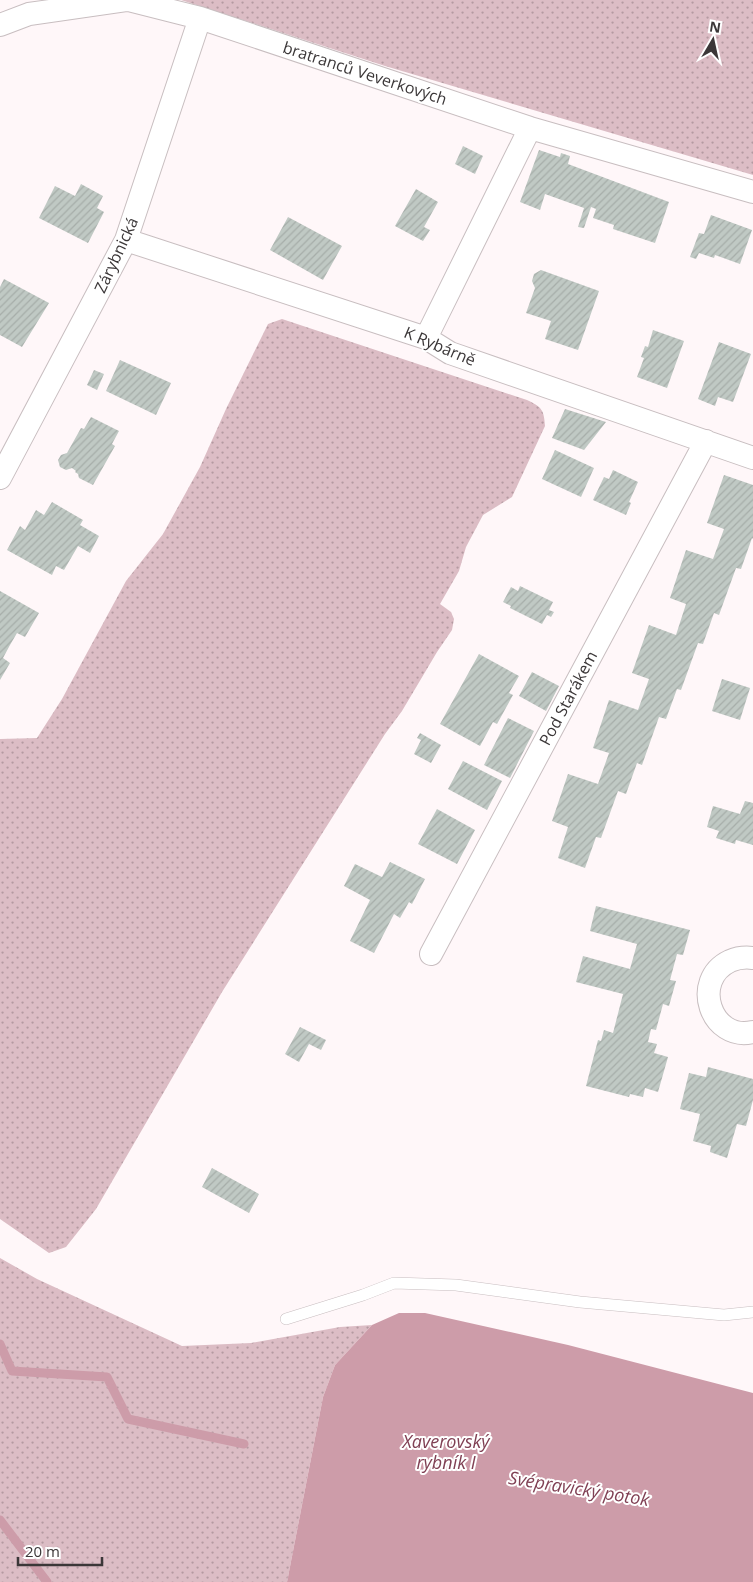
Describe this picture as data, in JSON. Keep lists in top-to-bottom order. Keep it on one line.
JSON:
{"streets":{"street":["bratranců Veverkových","Zárybnická","K Rybárně","Pod Starákem"]},"crossings":[["bratranců Veverkových","Zárybnická"],["Zárybnická","K Rybárně"],["K Rybárně","Pod Starákem"]],"water":["Xaverovský rybník I","Svépravický potok"],"scale_bar":"20 m","north":"top"}
